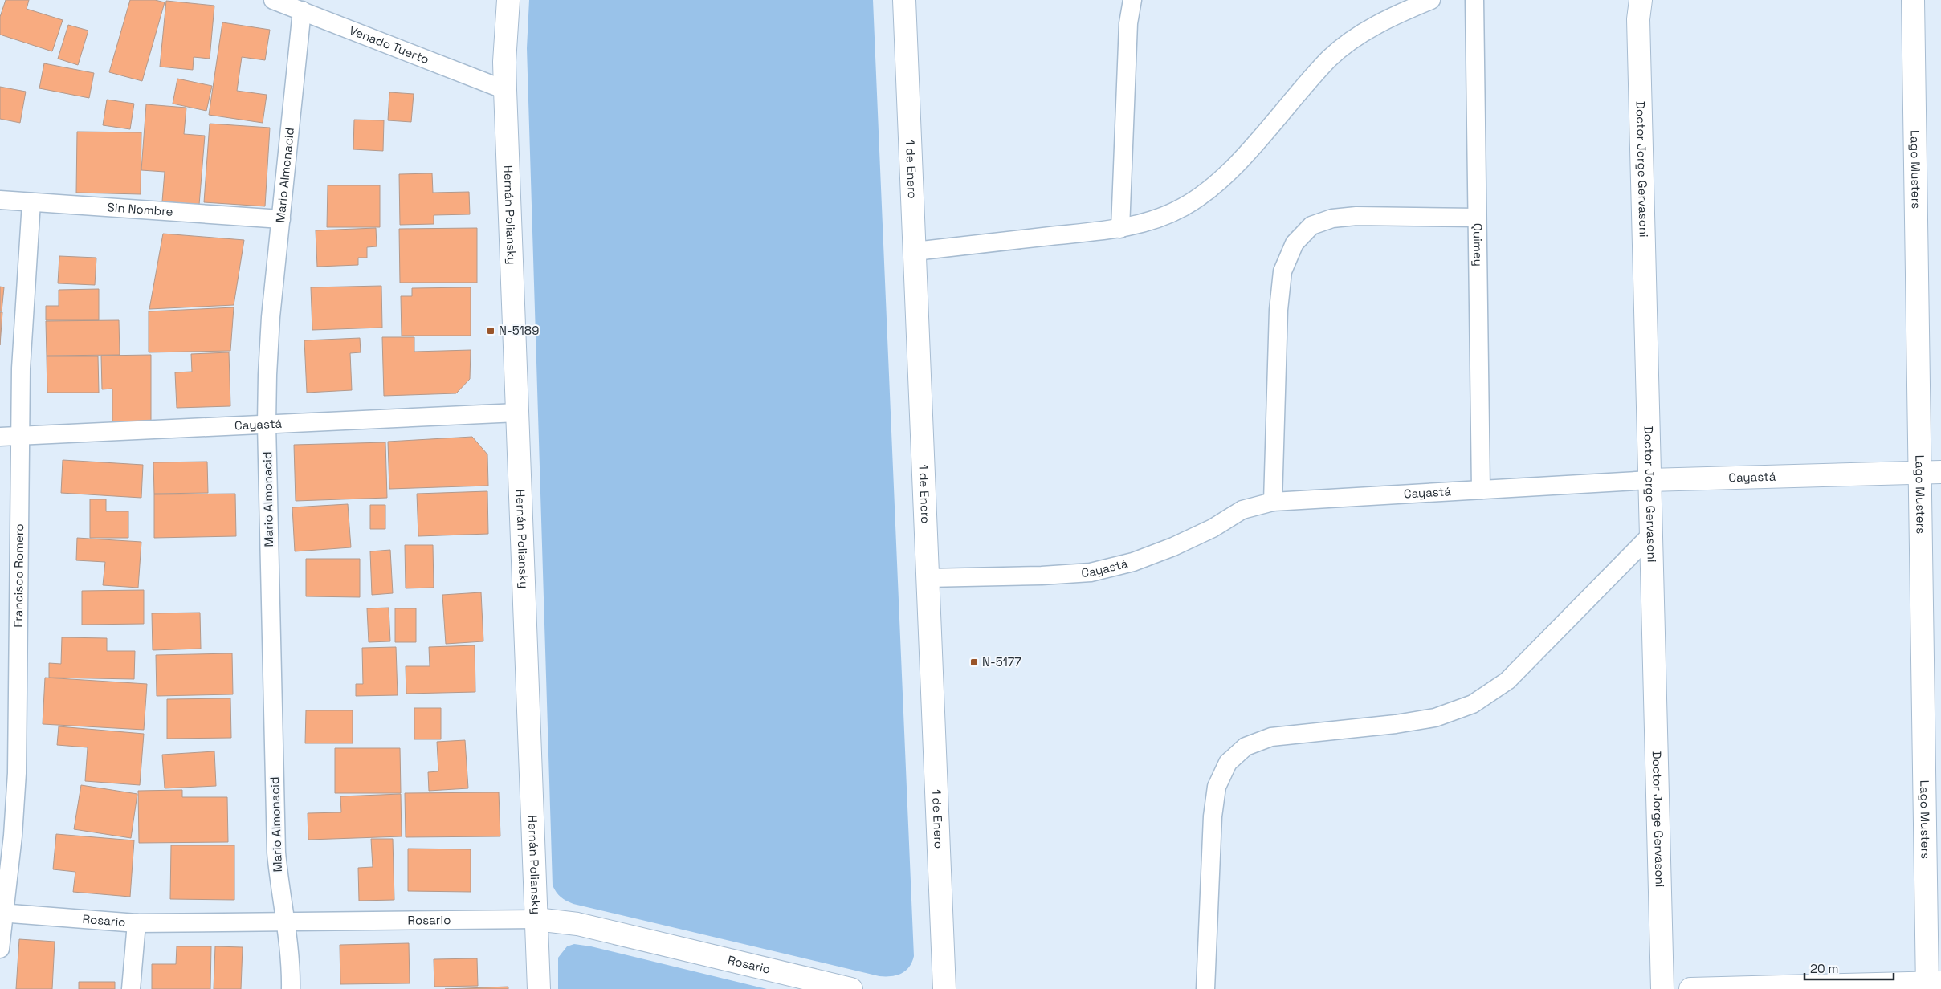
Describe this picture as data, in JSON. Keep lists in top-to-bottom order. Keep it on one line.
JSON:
{"streets":{"street":["1 de Enero","Doctor Jorge Gervasoni","Lago Musters","Hernán Poliansky","Cayastá","Rosario"],"lane":["Venado Tuerto","Mario Almonacid","Sin Nombre","Quimey","Francisco Romero"]},"crossings":[["Venado Tuerto","Mario Almonacid"],["Venado Tuerto","Hernán Poliansky"],["1 de Enero","Cayastá"],["Doctor Jorge Gervasoni","Cayastá"],["Lago Musters","Cayastá"],["Mario Almonacid","Sin Nombre"],["Mario Almonacid","Cayastá"],["Mario Almonacid","Rosario"],["Sin Nombre","Francisco Romero"],["Hernán Poliansky","Cayastá"],["Hernán Poliansky","Rosario"],["Quimey","Cayastá"],["Cayastá","Francisco Romero"],["Francisco Romero","Rosario"]],"places":{"transit":["N-5189","N-5177"]},"scale_bar":"20 m"}
